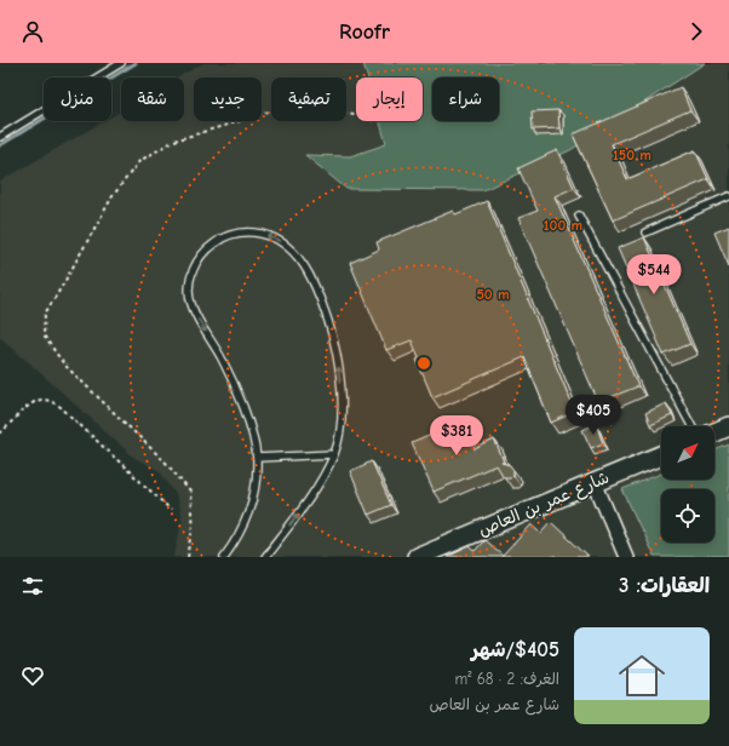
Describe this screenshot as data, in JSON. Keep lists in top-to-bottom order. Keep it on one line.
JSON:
{"streets":{"street":["شارع عمر بن العاص"]},"north":"top right","page":{"header":"Roofr","chip":["شراء","إيجار","تصفية","جديد","شقة","منزل"],"price":["$544","$405","$381"],"heading":"العقارات: 3","list":[{"name":"$405/شهر","note":"الغرف: 2 · 68 m² · شارع عمر بن العاص"}]},"rings":["150 m","100 m","50 m"]}
